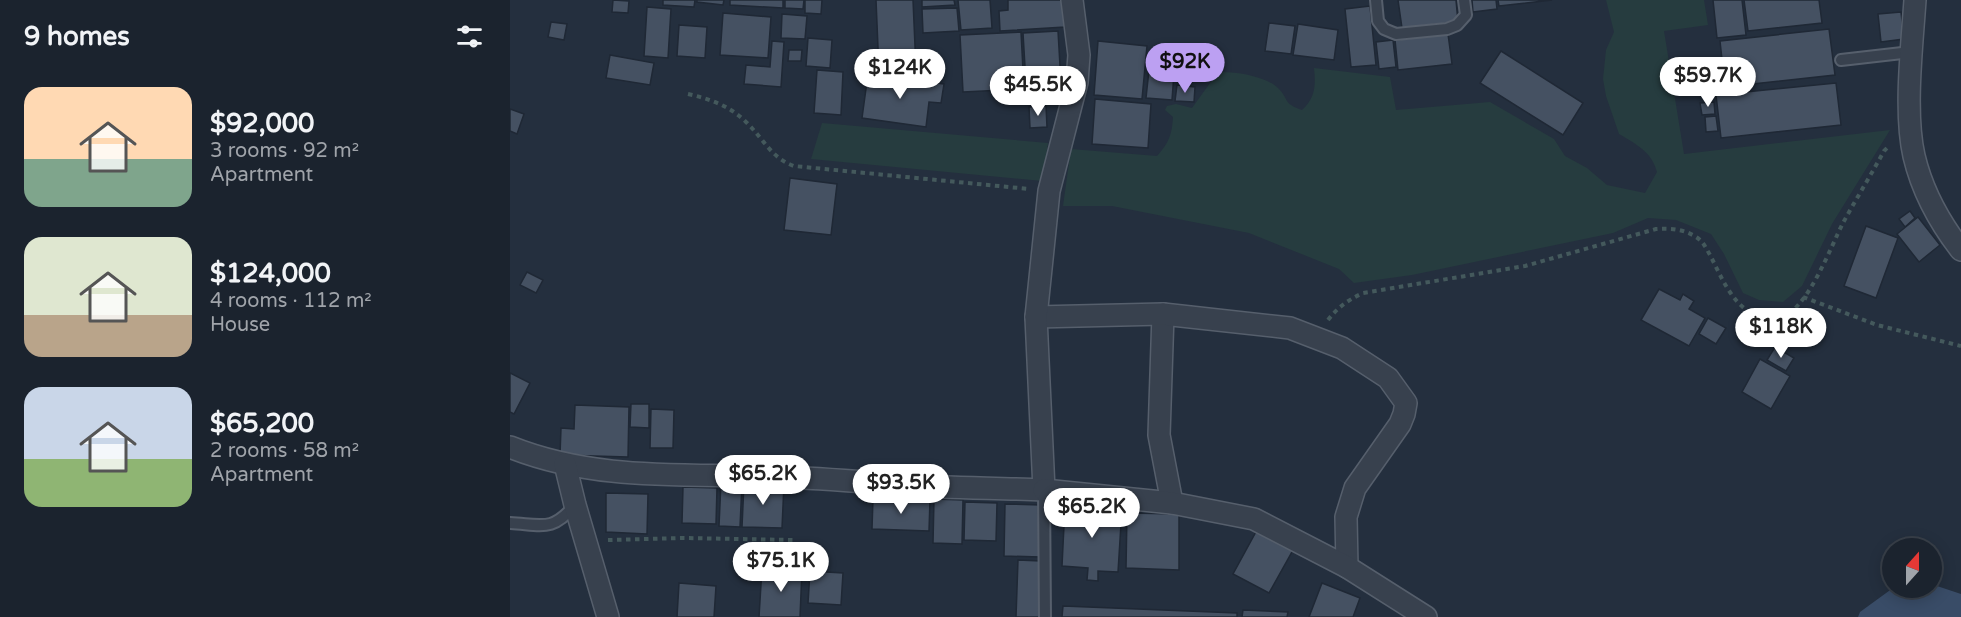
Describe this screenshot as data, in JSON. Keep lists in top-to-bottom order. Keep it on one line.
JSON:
{"north":"top","page":{"heading":"9 homes","price":["$92K","$124K","$59.7K","$45.5K","$118K","$65.2K","$93.5K","$65.2K","$75.1K"],"list":[{"name":"$92,000","note":"3 rooms · 92 m² · Apartment"},{"name":"$124,000","note":"4 rooms · 112 m² · House"},{"name":"$65,200","note":"2 rooms · 58 m² · Apartment"}]}}
